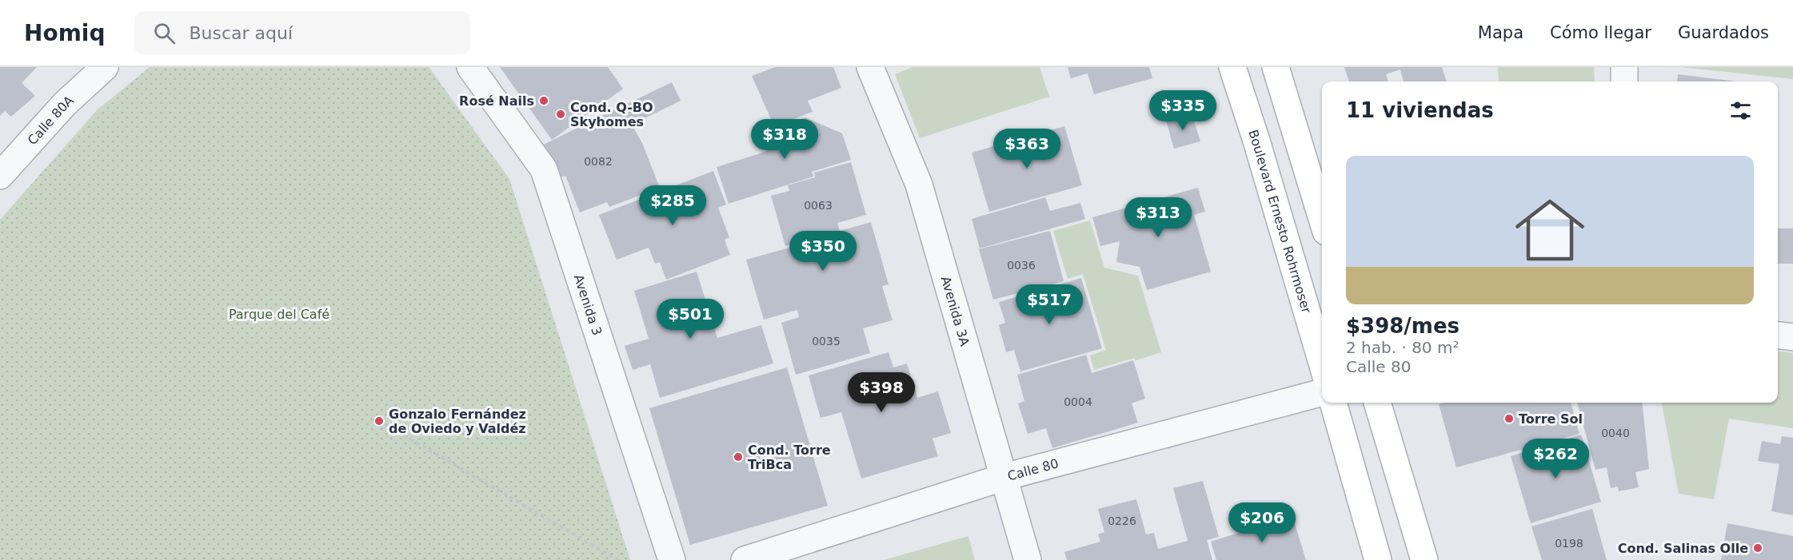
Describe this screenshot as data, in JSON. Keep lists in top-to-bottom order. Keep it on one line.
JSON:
{"streets":{"main road":["Boulevard Ernesto Rohrmoser"],"street":["Calle 80A","Avenida 3","Avenida 3A","Calle 80"]},"crossings":[["Avenida 3A","Calle 80"]],"parks":["Parque del Café"],"places":["Rosé Nails","Cond. Q-BO Skyhomes","Torre Sol","Gonzalo Fernández de Oviedo y Valdéz","Cond. Torre TriBca","Cond. Salinas Olle"],"house_numbers":["0082","0063","0036","0035","0004","0040","0226","0198"],"page":{"header":"Homiq","search":"Buscar aquí","nav":["Mapa","Cómo llegar","Guardados"],"heading":"11 viviendas","price":["$335","$318","$363","$285","$313","$350","$517","$501","$398","$262","$206"],"list":[{"name":"$398/mes","note":"2 hab. · 80 m² · Calle 80"}]}}
